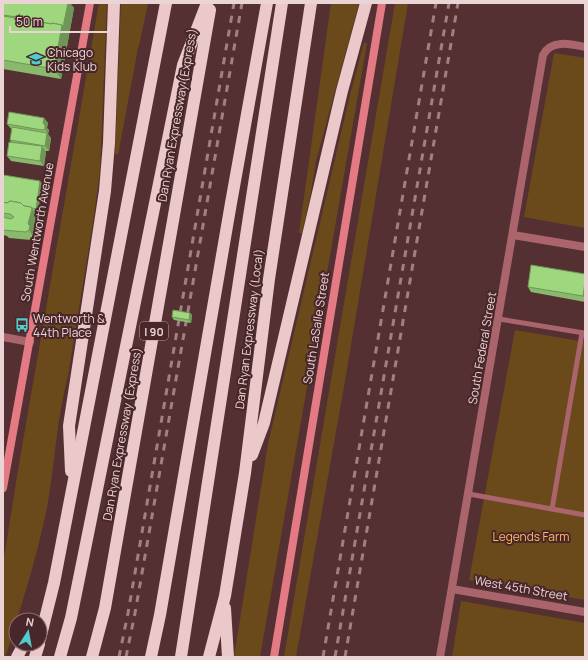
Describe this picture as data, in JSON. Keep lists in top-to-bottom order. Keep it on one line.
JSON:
{"streets":{"highway":["Dan Ryan Expressway (Express)","Dan Ryan Expressway (Local)","I 90"],"main road":["South Wentworth Avenue","South LaSalle Street"],"street":["South Federal Street","West 45th Street"]},"crossings":[["South Federal Street","West 45th Street"]],"parks":["Legends Farm"],"places":{"school or university":["Chicago Kids Klub"],"bus stop":["Wentworth & 44th Place"]},"scale_bar":"50 m","north":"top"}
